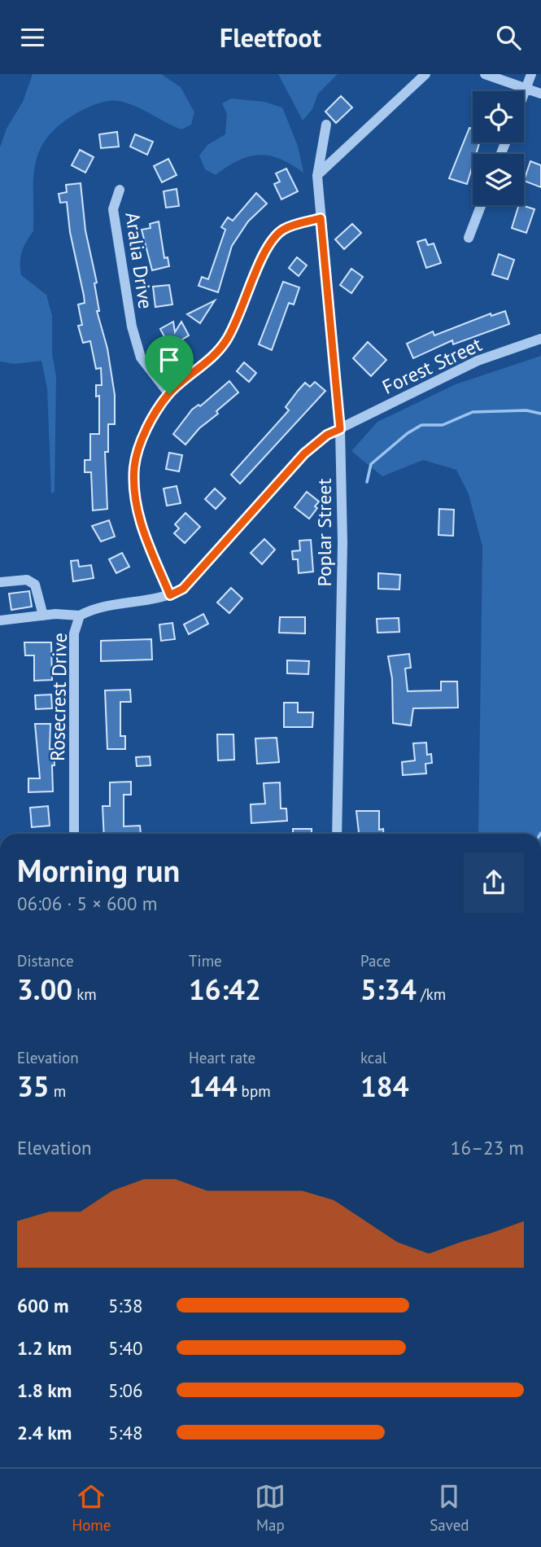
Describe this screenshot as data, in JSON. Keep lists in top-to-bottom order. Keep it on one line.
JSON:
{"streets":{"street":["Aralia Drive","Forest Street","Poplar Street","Rosecrest Drive"]},"crossings":[["Forest Street","Poplar Street"],["Forest Street","Rosecrest Drive"],["Poplar Street","Rosecrest Drive"]],"page":{"header":"Fleetfoot","heading":["Morning run","06:06 · 5 × 600 m"],"stats":[["Distance","3.00 km"],["Time","16:42"],["Pace","5:34 /km"],["Elevation","35 m"],["Heart rate","144 bpm"],["kcal","184"]],"chart":["Elevation","16–23 m"],"list":[{"name":"600 m","note":"5:38"},{"name":"1.2 km","note":"5:40"},{"name":"1.8 km","note":"5:06"},{"name":"2.4 km","note":"5:48"}],"tabs":["Home","Map","Saved"]}}
